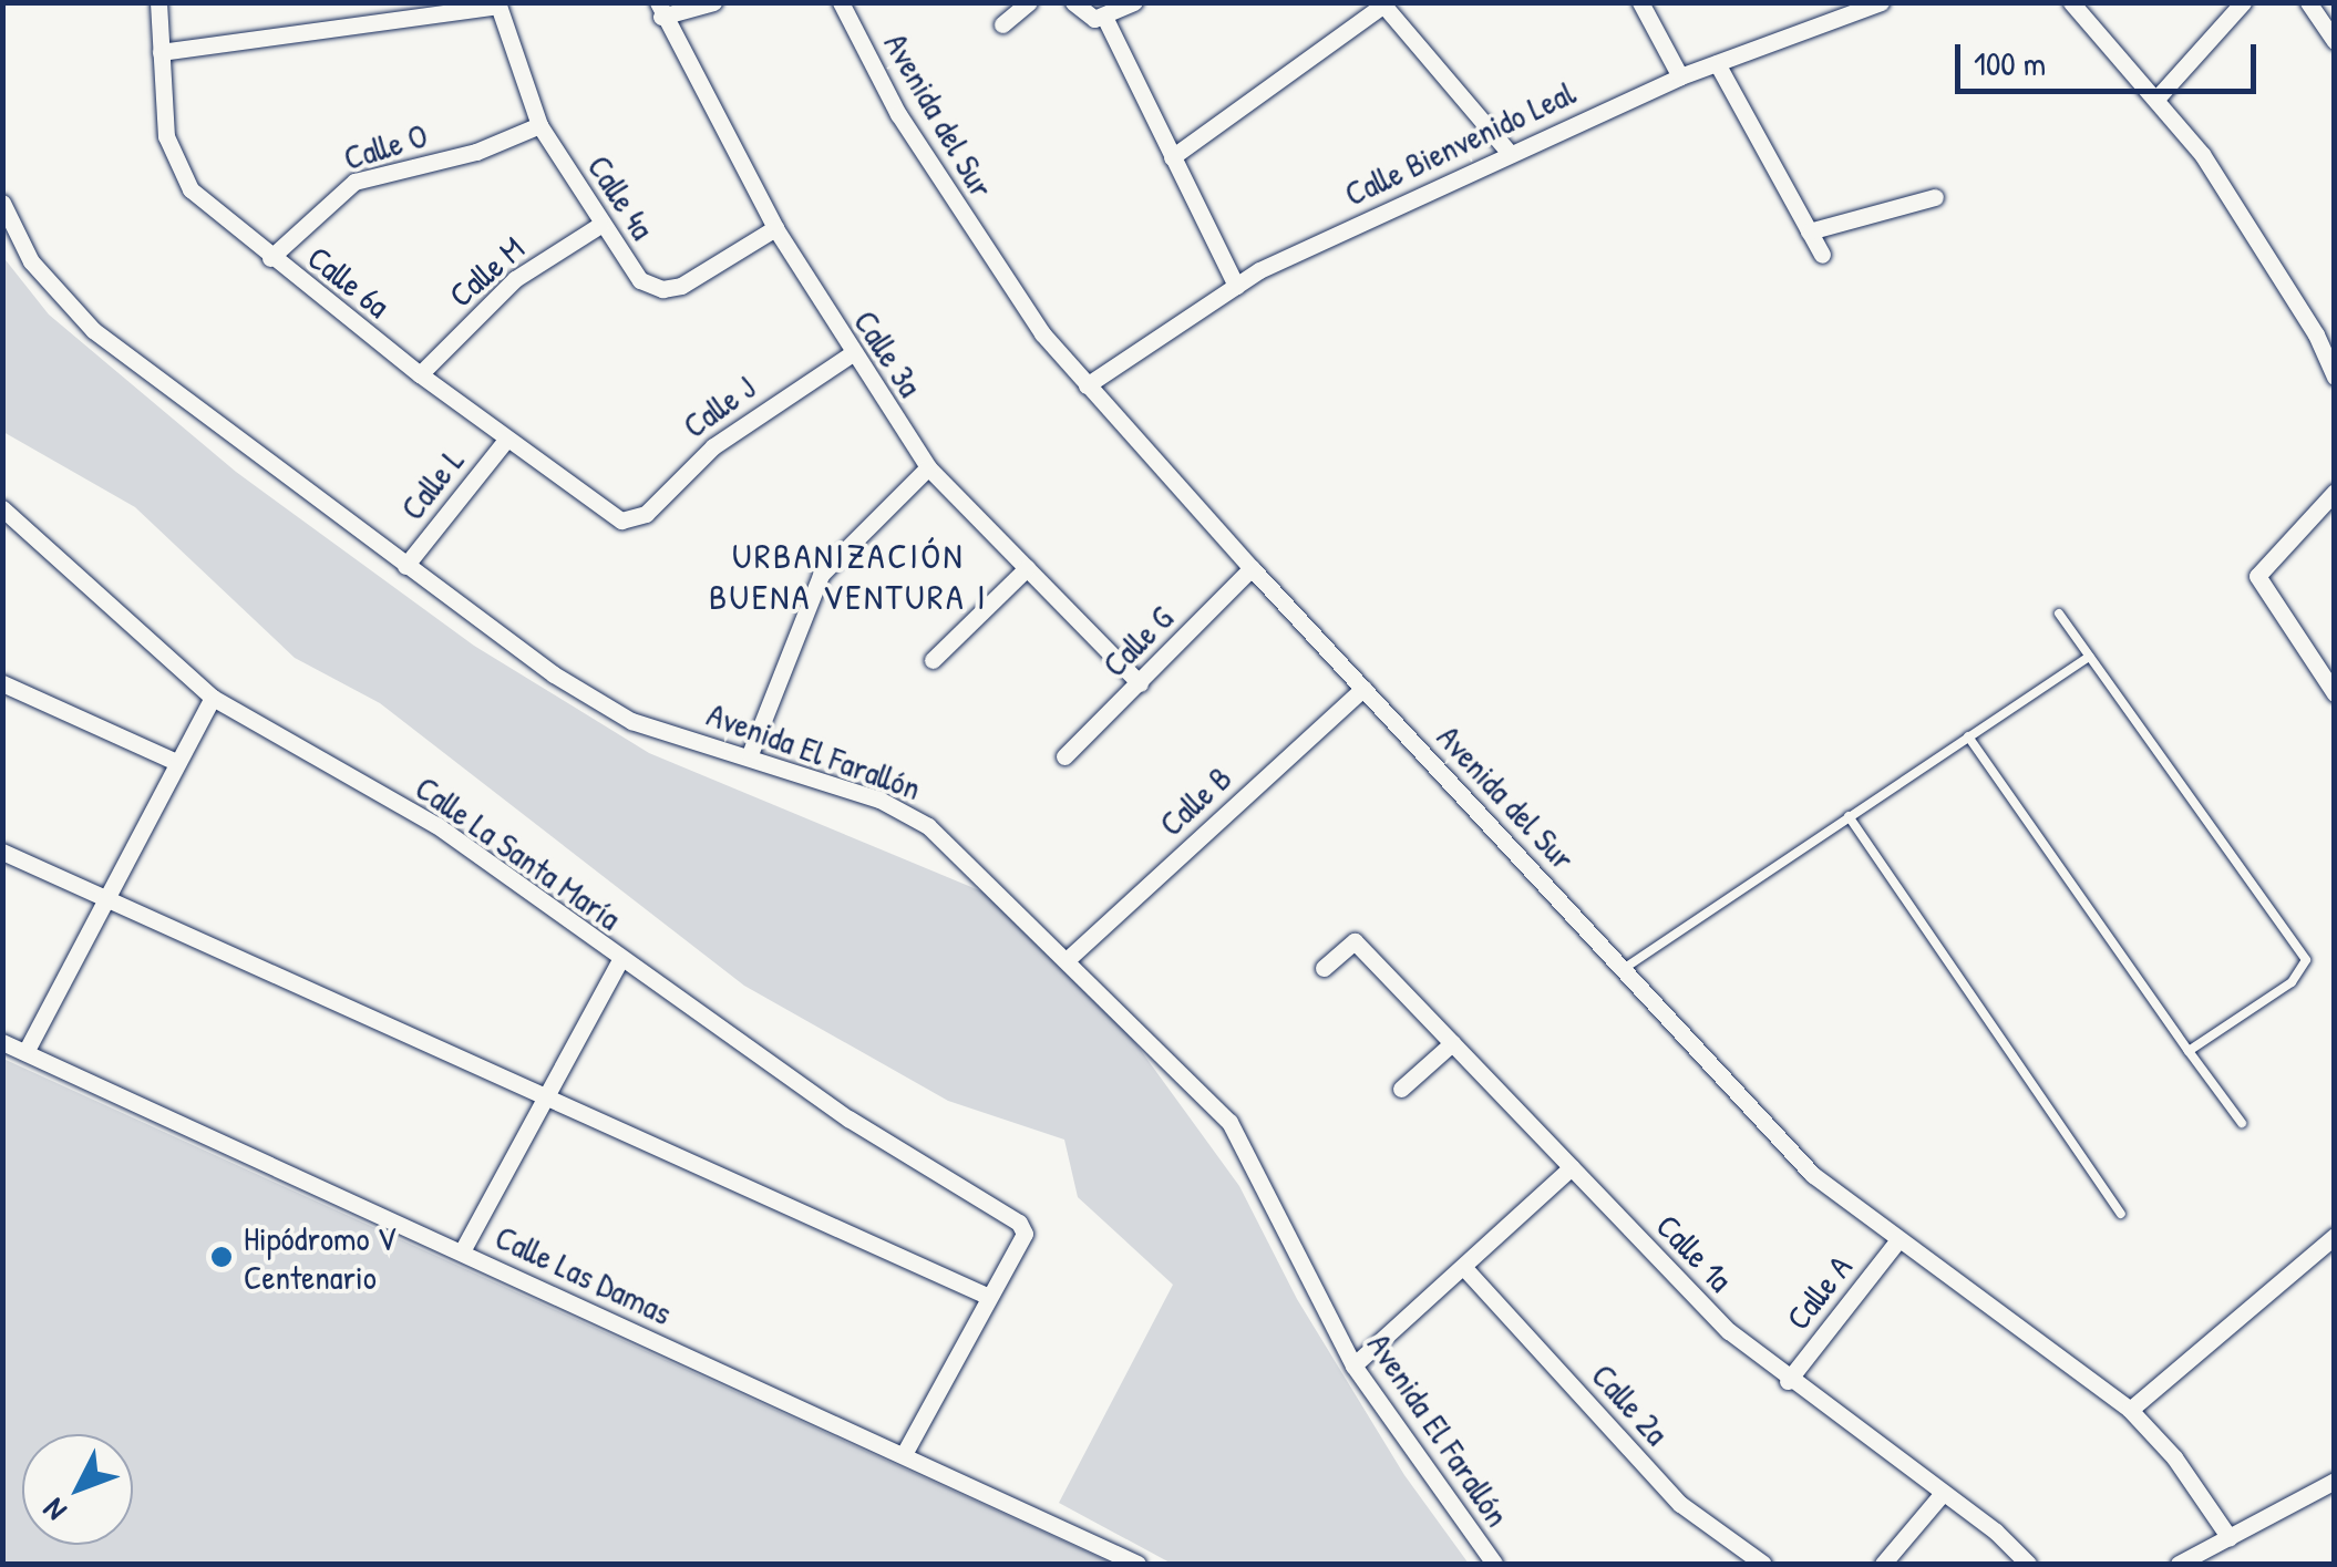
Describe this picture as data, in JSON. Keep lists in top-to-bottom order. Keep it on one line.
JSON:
{"streets":{"street":["Avenida del Sur","Calle Bienvenido Leal","Calle O","Calle 4a","Calle M","Calle 6a","Calle 3a","Calle J","Calle L","Calle G","Avenida El Farallón","Calle B","Calle La Santa María","Calle 1a","Calle Las Damas","Calle A","Calle 2a"]},"crossings":[["Avenida del Sur","Calle Bienvenido Leal"],["Avenida del Sur","Calle G"],["Avenida del Sur","Calle B"],["Avenida del Sur","Calle A"],["Calle O","Calle 4a"],["Calle O","Calle 6a"],["Calle 4a","Calle M"],["Calle 4a","Calle 3a"],["Calle M","Calle 6a"],["Calle 6a","Calle J"],["Calle 6a","Calle L"],["Calle 3a","Calle J"],["Calle 3a","Calle G"],["Calle L","Avenida El Farallón"],["Avenida El Farallón","Calle B"],["Calle 1a","Calle A"]],"districts":["URBANIZACIÓN BUENA VENTURA I"],"places":["Hipódromo V Centenario"],"scale_bar":"100 m","north":"bottom left"}
